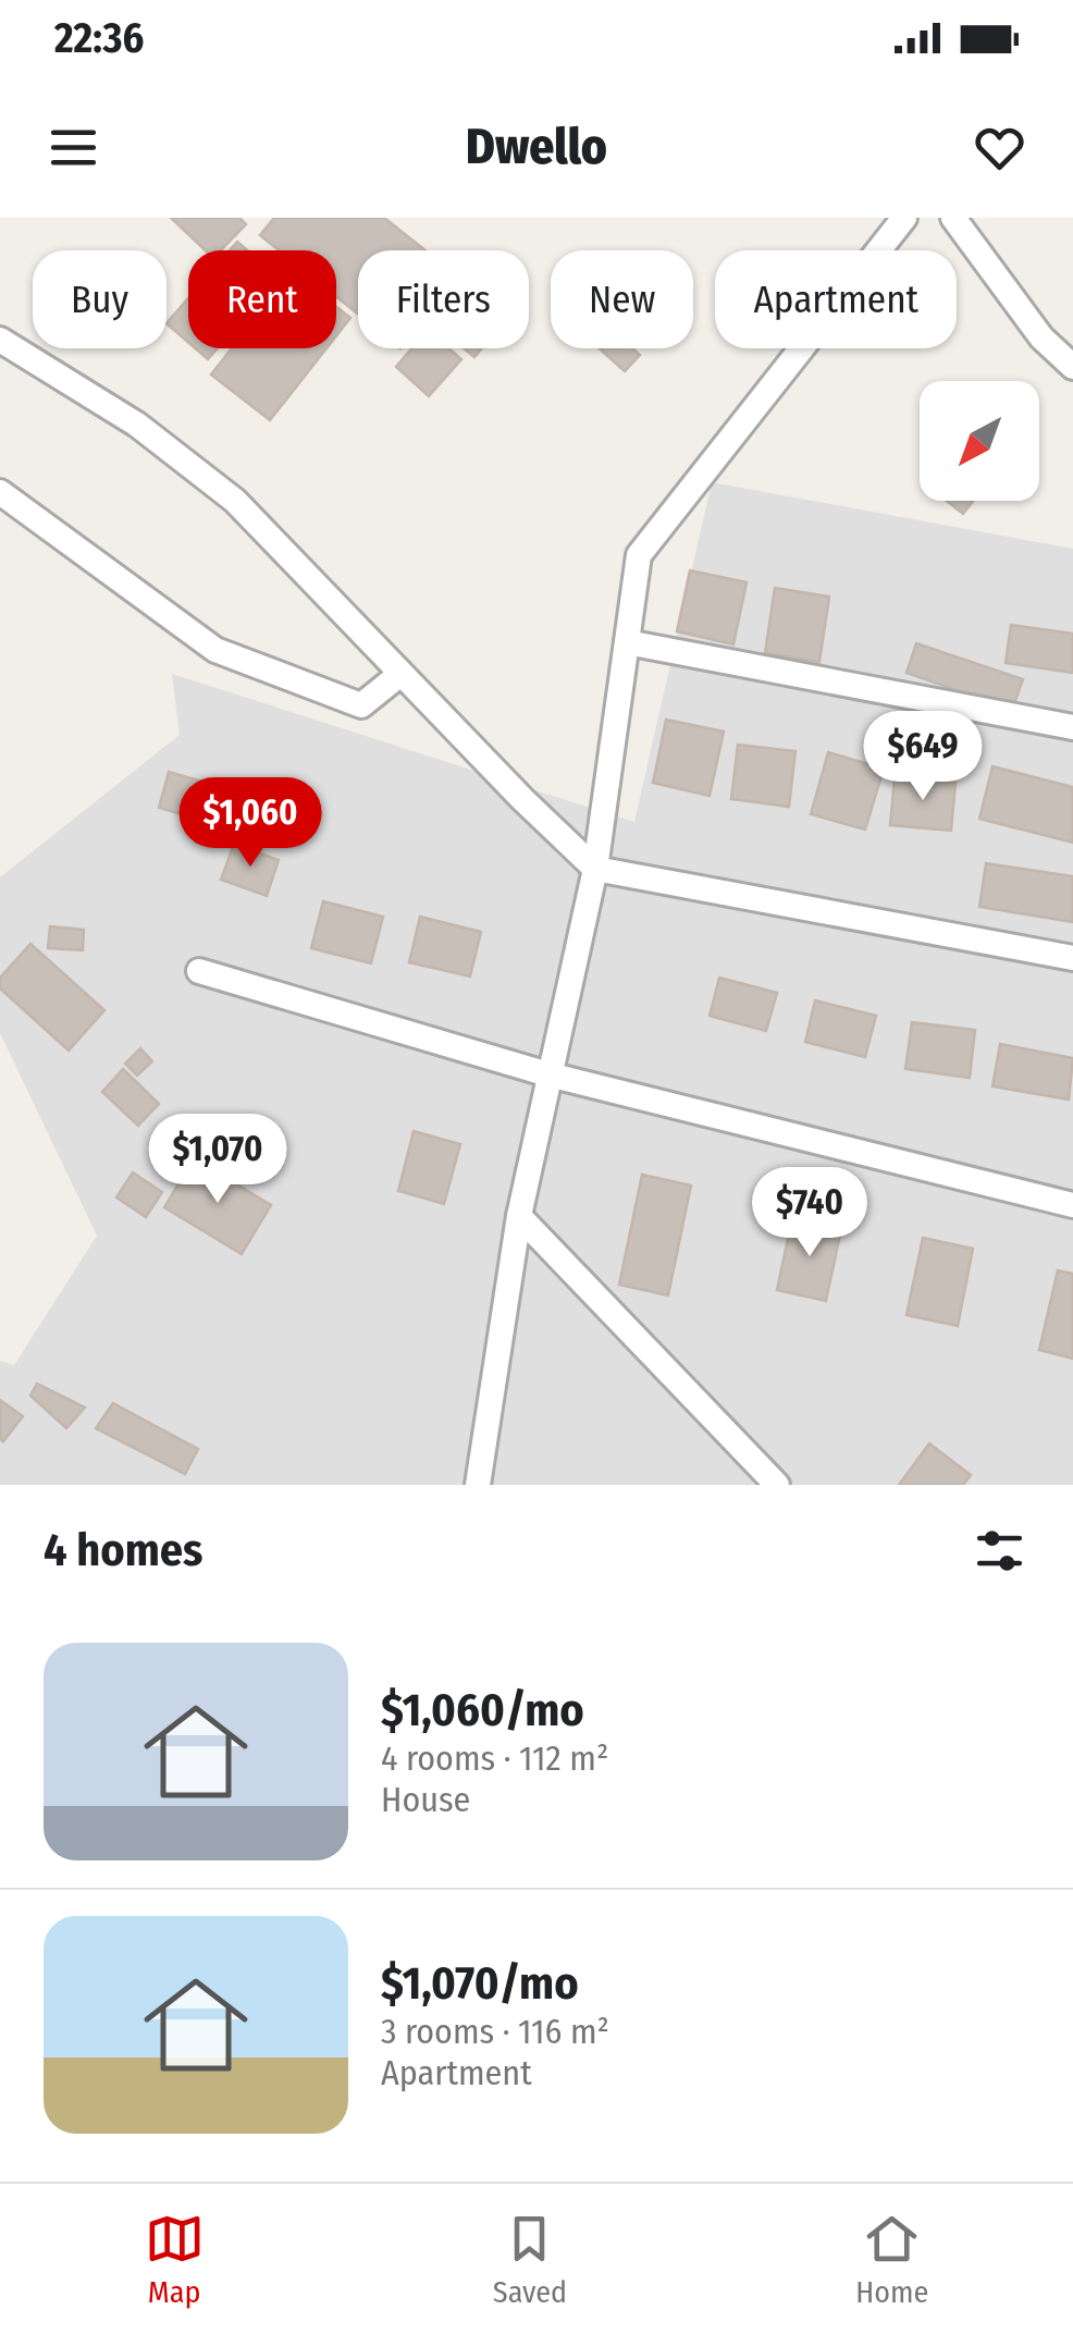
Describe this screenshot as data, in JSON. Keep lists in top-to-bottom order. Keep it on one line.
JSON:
{"north":"bottom left","page":{"status":"22:36","header":"Dwello","chip":["Buy","Rent","Filters","New","Apartment"],"price":["$649","$1,060","$1,070","$740"],"heading":"4 homes","list":[{"name":"$1,060/mo","note":"4 rooms · 112 m² · House"},{"name":"$1,070/mo","note":"3 rooms · 116 m² · Apartment"}],"tabs":["Map","Saved","Home"]}}
